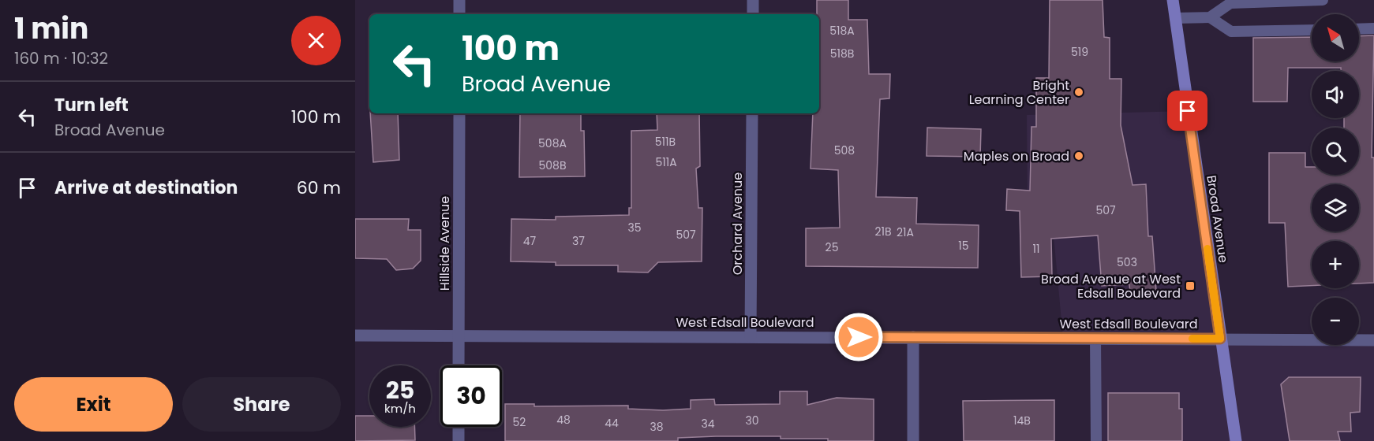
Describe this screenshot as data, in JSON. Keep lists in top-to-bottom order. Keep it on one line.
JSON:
{"streets":{"main road":["Broad Avenue"],"street":["Orchard Avenue","Hillside Avenue","West Edsall Boulevard"]},"crossings":[["Broad Avenue","West Edsall Boulevard"],["Orchard Avenue","West Edsall Boulevard"],["Hillside Avenue","West Edsall Boulevard"]],"places":{"other":["Bright Learning Center","Maples on Broad"],"transit":["Broad Avenue at West Edsall Boulevard"]},"house_numbers":["518A","519","518B","511B","508A","508","511A","508B","507","35","21B","21A","507","47","37","15","25","11","503","48","30","14B","52","44","34","38"],"north":"top left","page":{"heading":["1 min","160 m · 10:32"],"map_buttons":["+","−"],"turn":["100 m","Broad Avenue"],"list":[{"name":"Turn left","note":"Broad Avenue","value":"100 m"},{"name":"Arrive at destination","value":"60 m"}],"speed":"25 km/h","limit":"30","buttons":["Exit","Share"]}}
